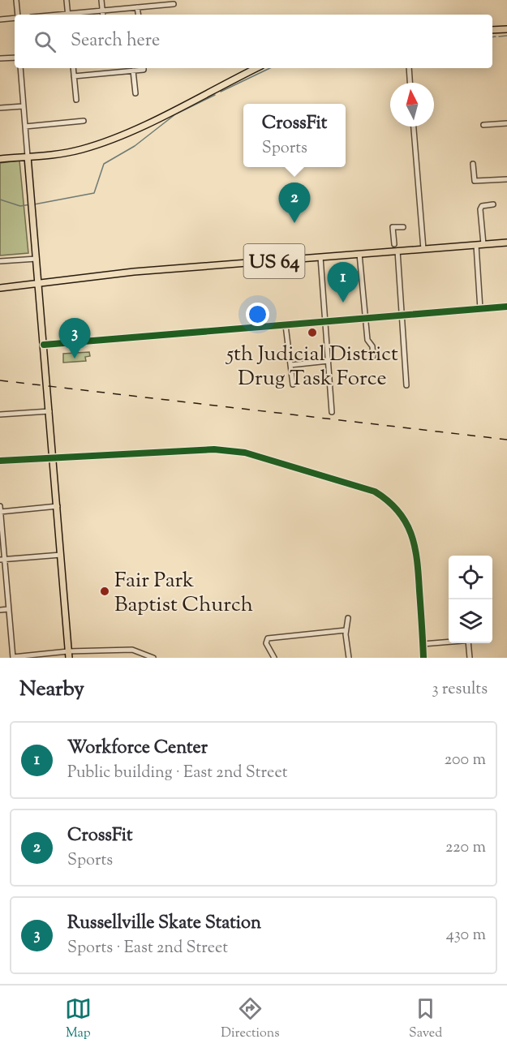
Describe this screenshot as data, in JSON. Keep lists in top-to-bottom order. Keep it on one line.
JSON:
{"streets":{"main road":["US 64"]},"places":["5th Judicial District Drug Task Force","Fair Park Baptist Church"],"north":"top","page":{"search":"Search here","popup":["CrossFit","Sports"],"pins":["2","1","3"],"heading":["Nearby","3 results"],"list":[{"mark":"1","name":"Workforce Center","note":"Public building · East 2nd Street","value":"200 m"},{"mark":"2","name":"CrossFit","note":"Sports","value":"220 m"},{"mark":"3","name":"Russellville Skate Station","note":"Sports · East 2nd Street","value":"430 m"}],"nav":["Map","Directions","Saved"]}}
